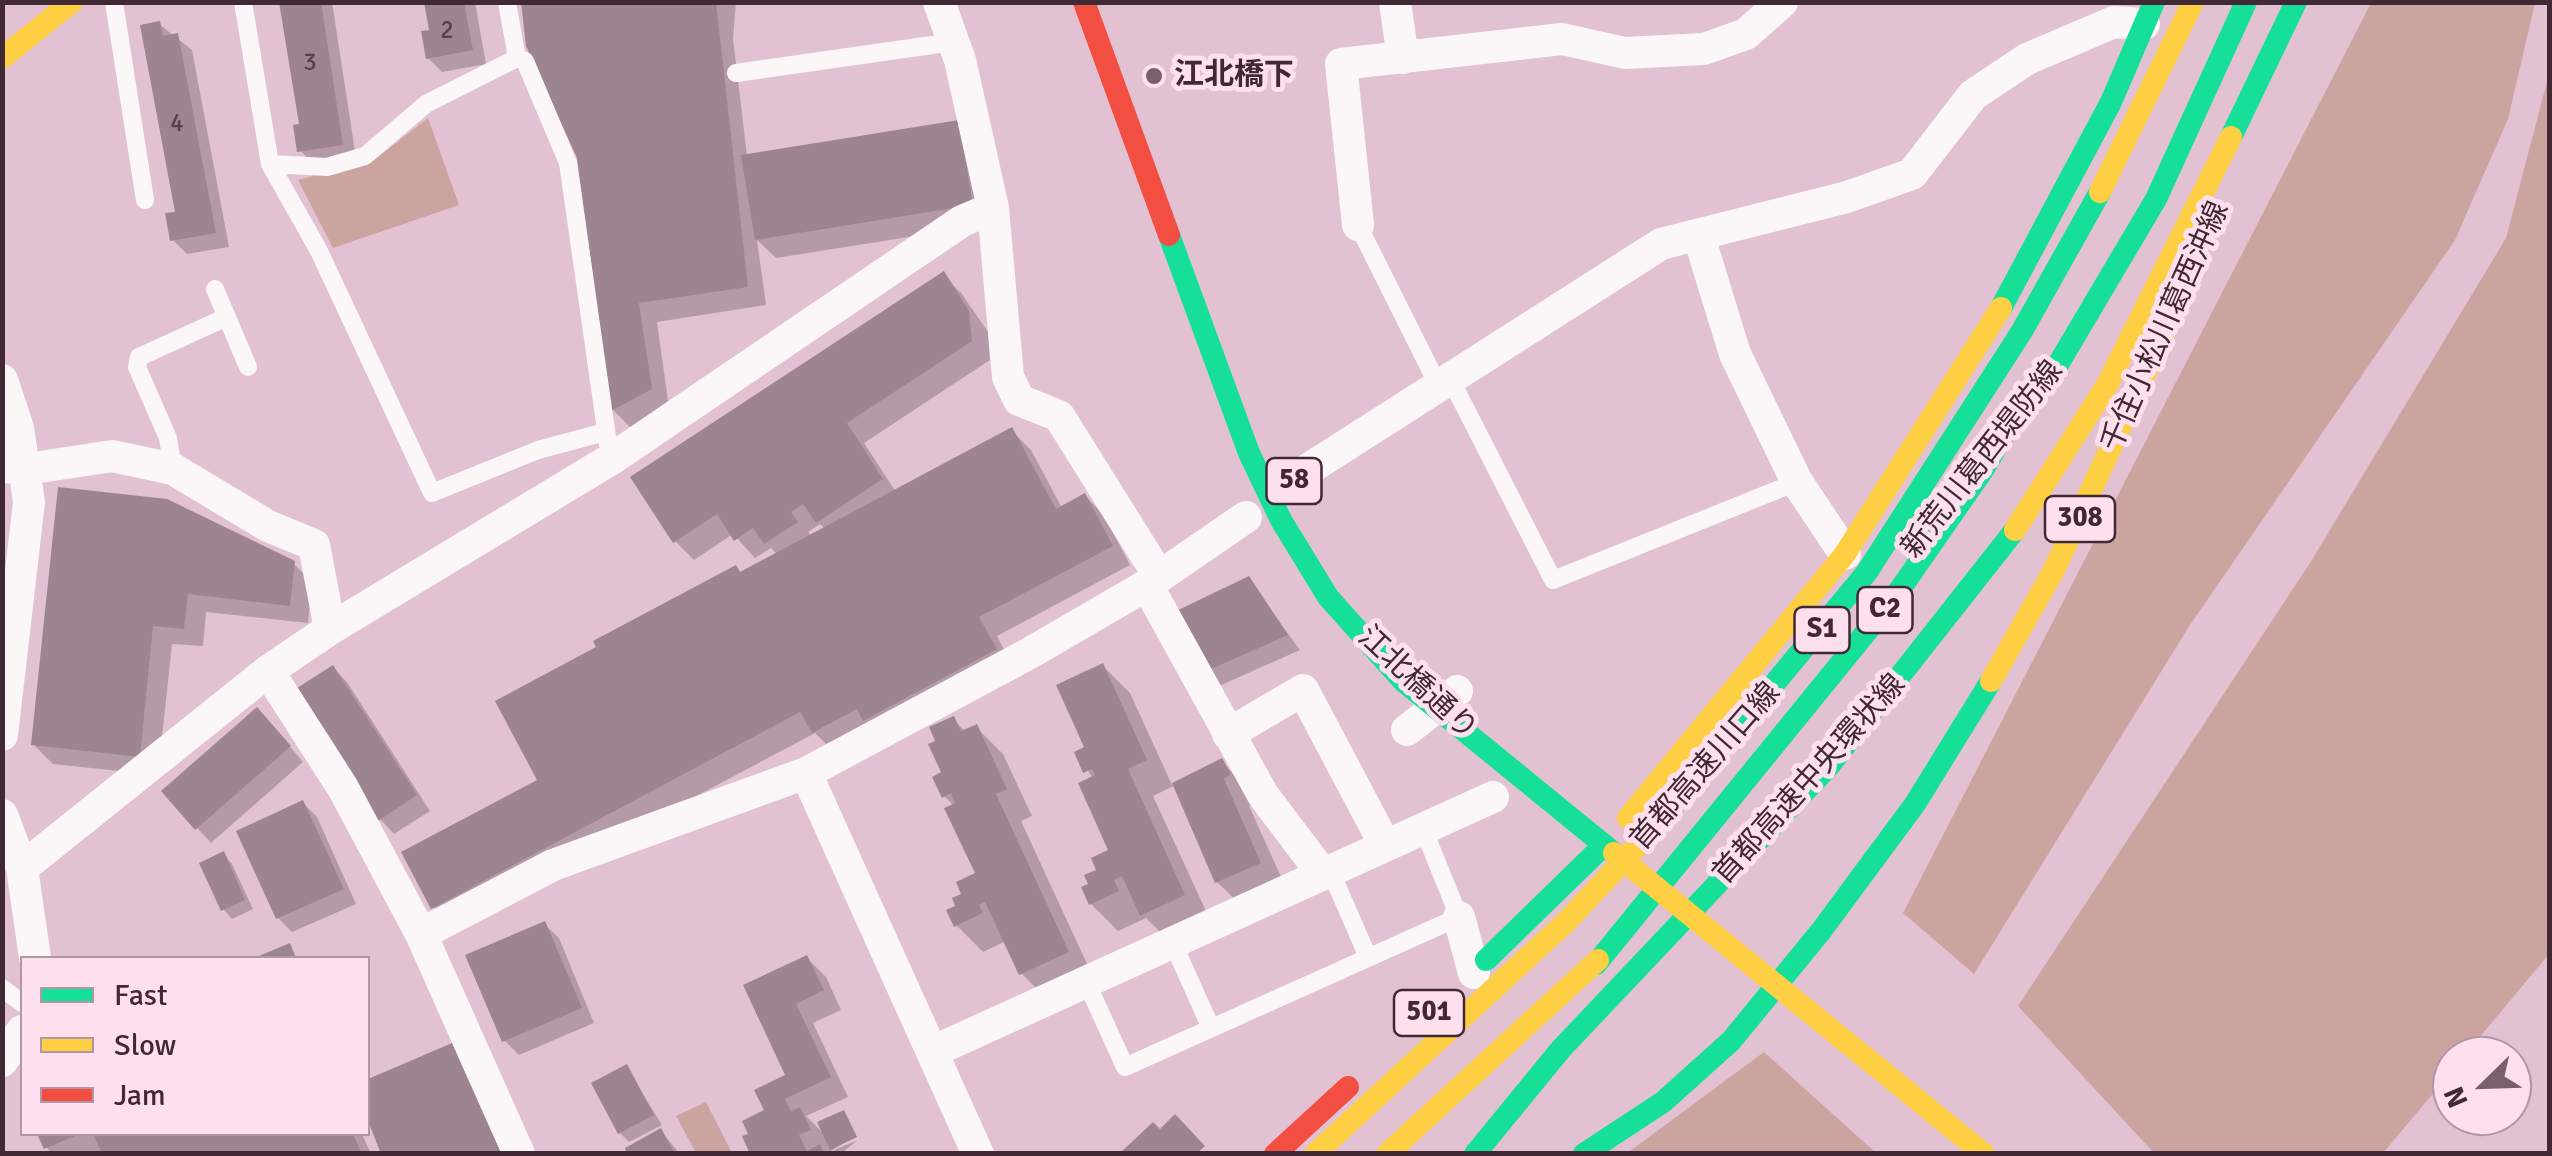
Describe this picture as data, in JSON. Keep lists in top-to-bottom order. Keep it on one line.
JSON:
{"streets":{"main road":["千住小松川葛西沖線","新荒川葛西堤防線","58","308","C2","S1","江北橋通り","首都高速川口線","首都高速中央環状線","501"]},"crossings":[["千住小松川葛西沖線","江北橋通り"],["千住小松川葛西沖線","首都高速中央環状線"],["新荒川葛西堤防線","501"]],"places":["江北橋下"],"house_numbers":["2","3","4"],"legend":["Fast","Slow","Jam"],"north":"bottom left"}
